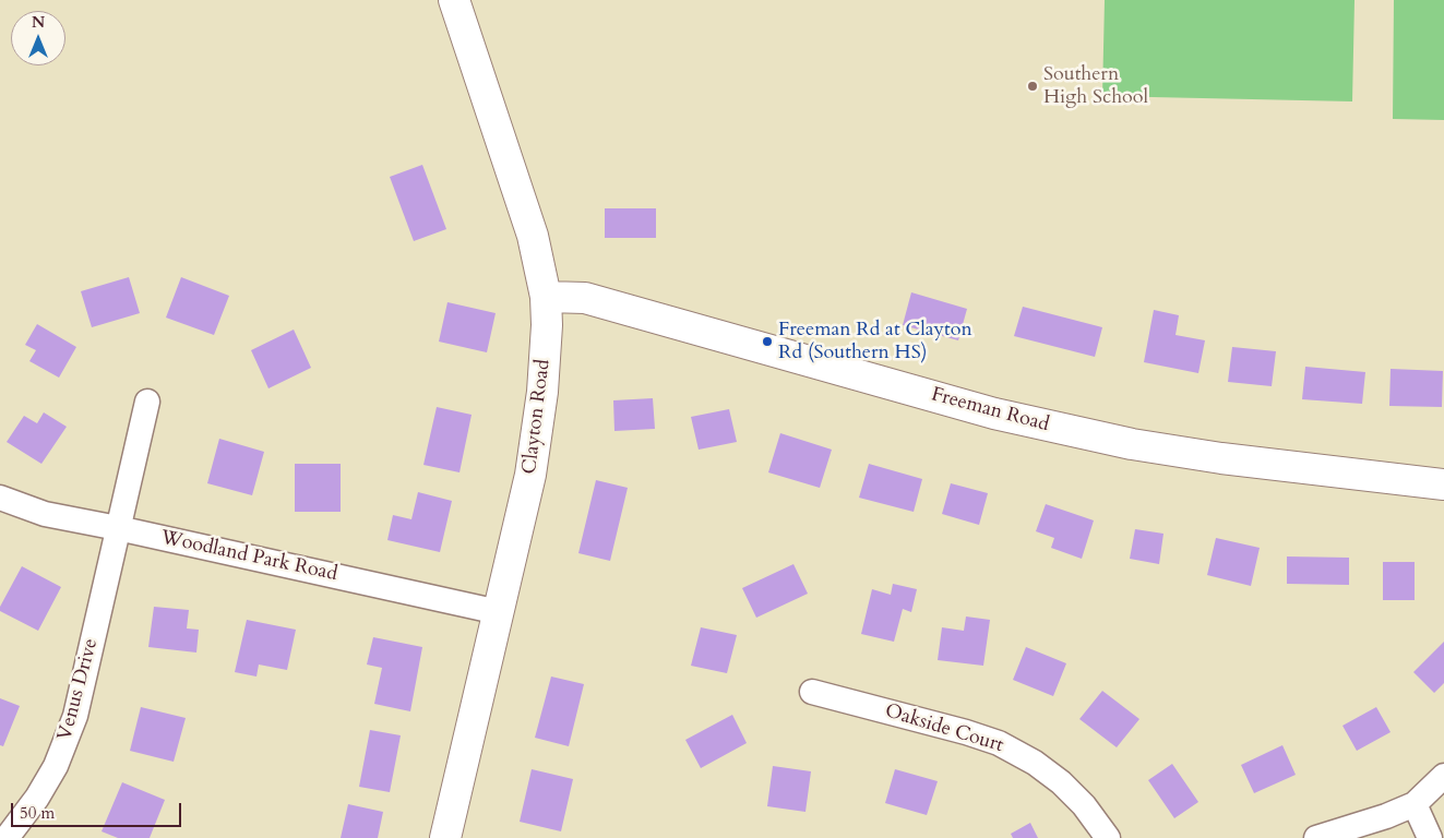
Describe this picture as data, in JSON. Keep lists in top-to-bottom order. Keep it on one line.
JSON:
{"streets":{"street":["Freeman Road","Clayton Road","Woodland Park Road","Venus Drive","Oakside Court"]},"crossings":[["Freeman Road","Clayton Road"],["Clayton Road","Woodland Park Road"],["Woodland Park Road","Venus Drive"]],"places":["Southern High School","Freeman Rd at Clayton Rd (Southern HS)"],"scale_bar":"50 m","north":"top"}
